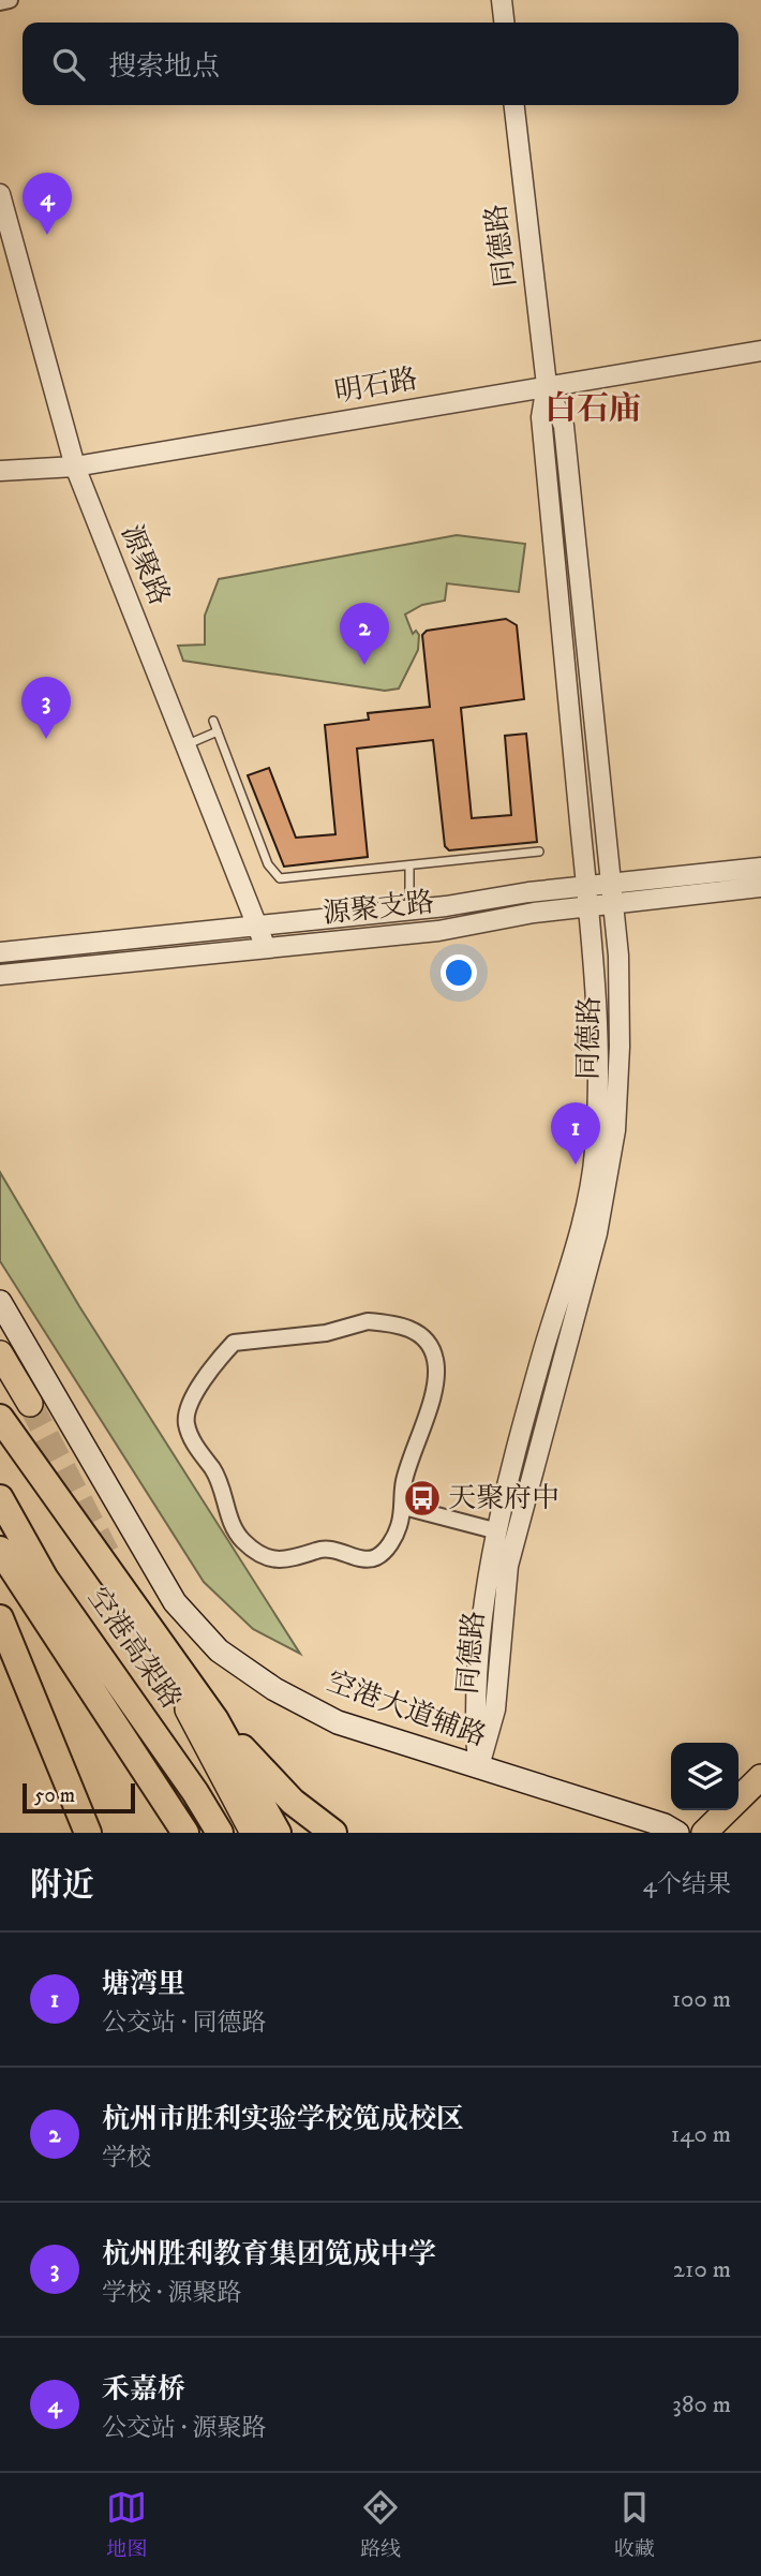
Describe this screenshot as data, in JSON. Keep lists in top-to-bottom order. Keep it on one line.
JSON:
{"streets":{"highway":["空港高架路"],"main road":["空港大道辅路"],"street":["同德路","明石路","源聚路","源聚支路"]},"crossings":[["同德路","明石路"],["同德路","源聚支路"],["同德路","空港大道辅路"],["明石路","源聚路"],["源聚路","源聚支路"]],"districts":["白石庙"],"places":{"bus stop":["天聚府中"]},"scale_bar":"50 m","page":{"search":"搜索地点","pins":["4","2","3","1"],"scale":"50 m","heading":["附近","4个结果"],"list":[{"mark":"1","name":"塘湾里","note":"公交站 · 同德路","value":"100 m"},{"mark":"2","name":"杭州市胜利实验学校笕成校区","note":"学校","value":"140 m"},{"mark":"3","name":"杭州胜利教育集团笕成中学","note":"学校 · 源聚路","value":"210 m"},{"mark":"4","name":"禾嘉桥","note":"公交站 · 源聚路","value":"380 m"}],"nav":["地图","路线","收藏"]}}
